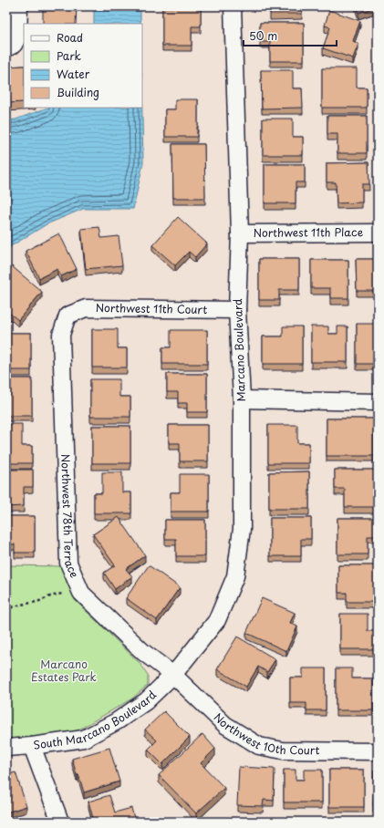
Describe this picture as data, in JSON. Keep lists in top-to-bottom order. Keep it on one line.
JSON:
{"streets":{"street":["Northwest 11th Place","Northwest 11th Court","Marcano Boulevard","Northwest 78th Terrace","South Marcano Boulevard","Northwest 10th Court"]},"crossings":[["Northwest 11th Place","Marcano Boulevard"],["Northwest 11th Court","Marcano Boulevard"],["Northwest 11th Court","Northwest 78th Terrace"],["Marcano Boulevard","Northwest 78th Terrace"],["Marcano Boulevard","South Marcano Boulevard"],["Marcano Boulevard","Northwest 10th Court"],["Northwest 78th Terrace","South Marcano Boulevard"],["Northwest 78th Terrace","Northwest 10th Court"],["South Marcano Boulevard","Northwest 10th Court"]],"parks":["Marcano Estates Park"],"legend":["Road","Park","Water","Building"],"scale_bar":"50 m"}
